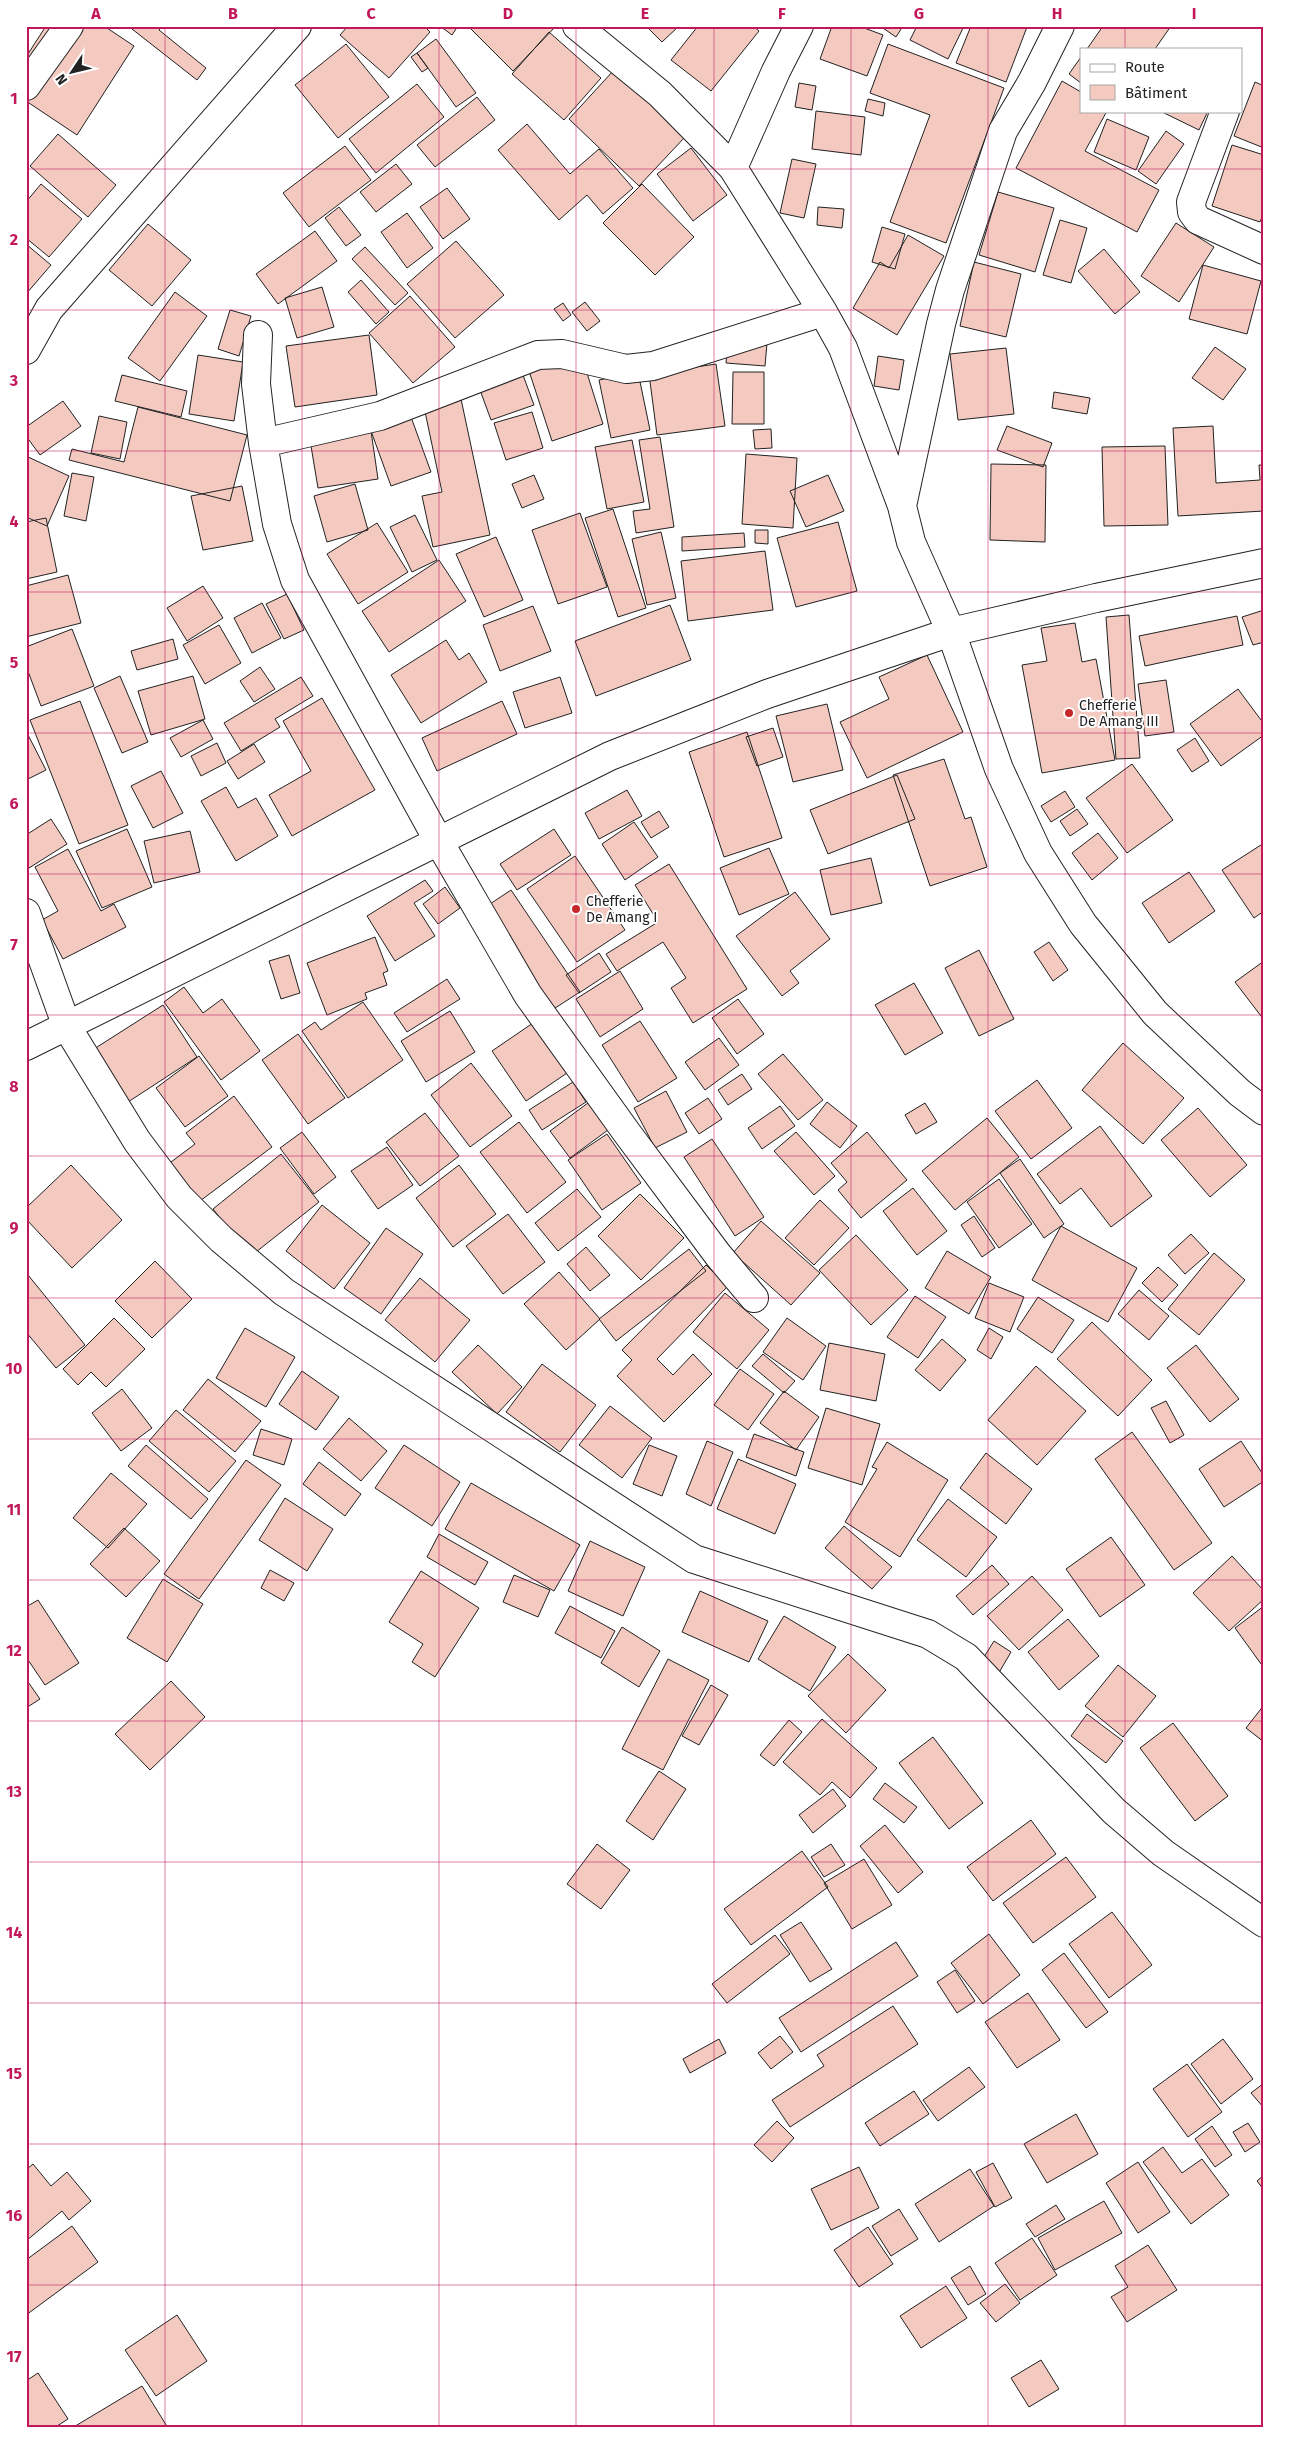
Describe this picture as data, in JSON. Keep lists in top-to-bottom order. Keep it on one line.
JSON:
{"places":["Chefferie De Amang III","Chefferie De Amang I"],"legend":["Route","Bâtiment"],"north":"bottom left","grid":{"columns":["A","B","C","D","E","F","G","H","I"],"rows":["1","2","3","4","5","6","7","8","9","10","11","12","13","14","15","16","17"]}}
